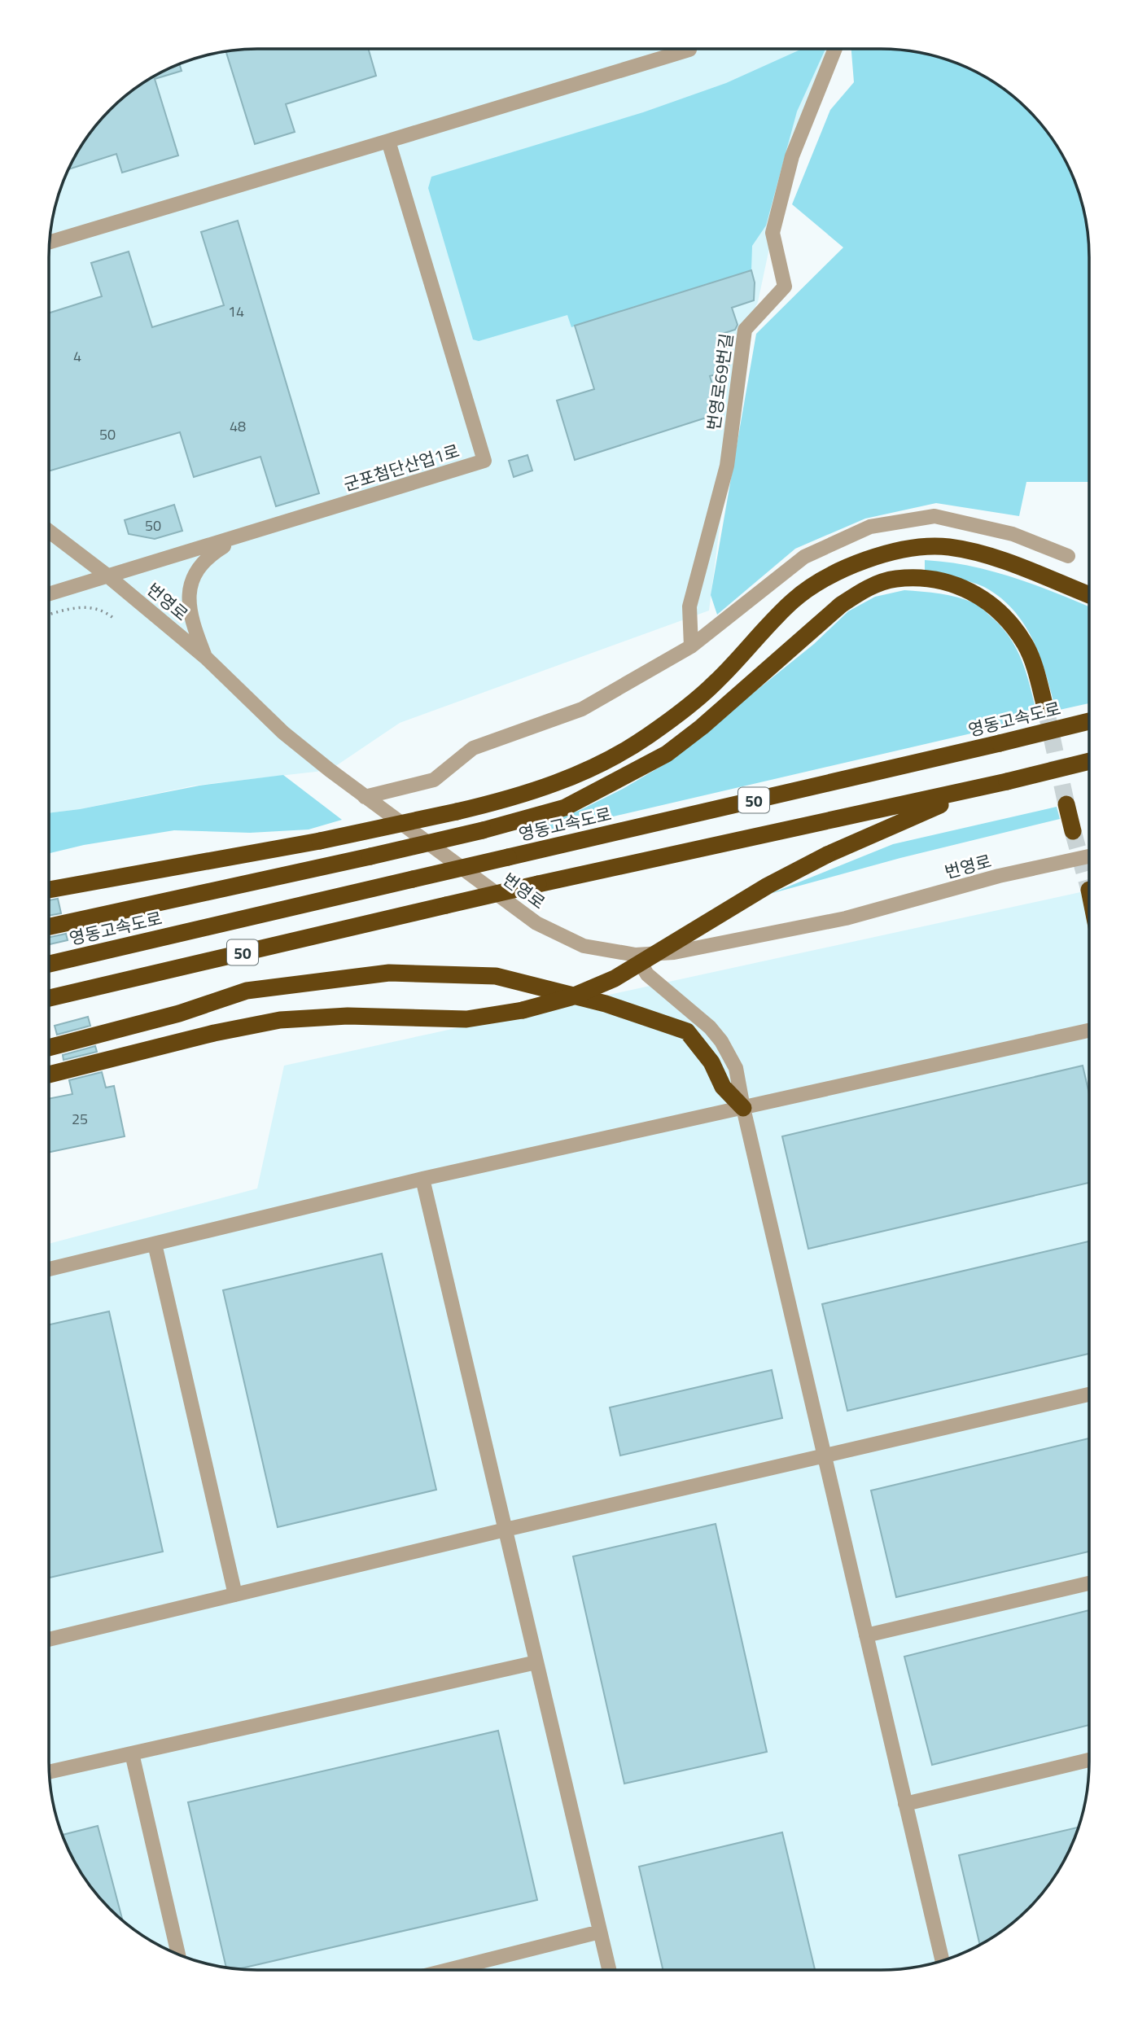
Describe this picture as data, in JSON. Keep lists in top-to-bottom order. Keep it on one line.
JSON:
{"streets":{"highway":["영동고속도로","50"],"street":["번영로69번길","군포첨단산업1로","번영로"]},"crossings":[["군포첨단산업1로","번영로"]],"house_numbers":["14","4","48","50","50","25"]}
